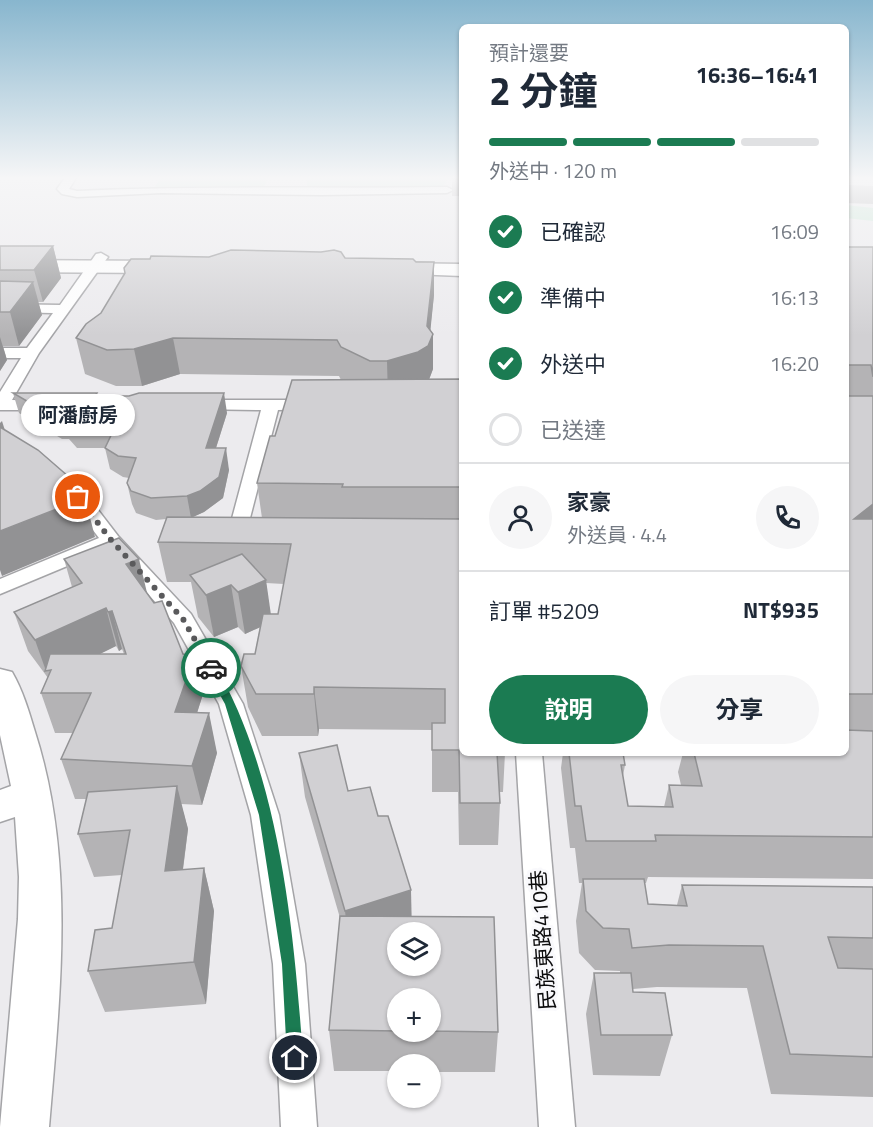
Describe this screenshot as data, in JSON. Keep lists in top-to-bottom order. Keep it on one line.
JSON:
{"streets":{"street":["民族東路410巷"]},"places":["阿潘廚房"],"page":{"heading":["2 分鐘","預計還要","16:36–16:41"],"panel":["家豪","外送員 · 4.4","訂單 #5209","NT$935"],"bar":"外送中 · 120 m","list":[["已確認","16:09"],["準備中","16:13"],["外送中","16:20"],"已送達"],"bubble":"阿潘廚房","buttons":["說明","分享"],"map_buttons":["+","−"]}}
